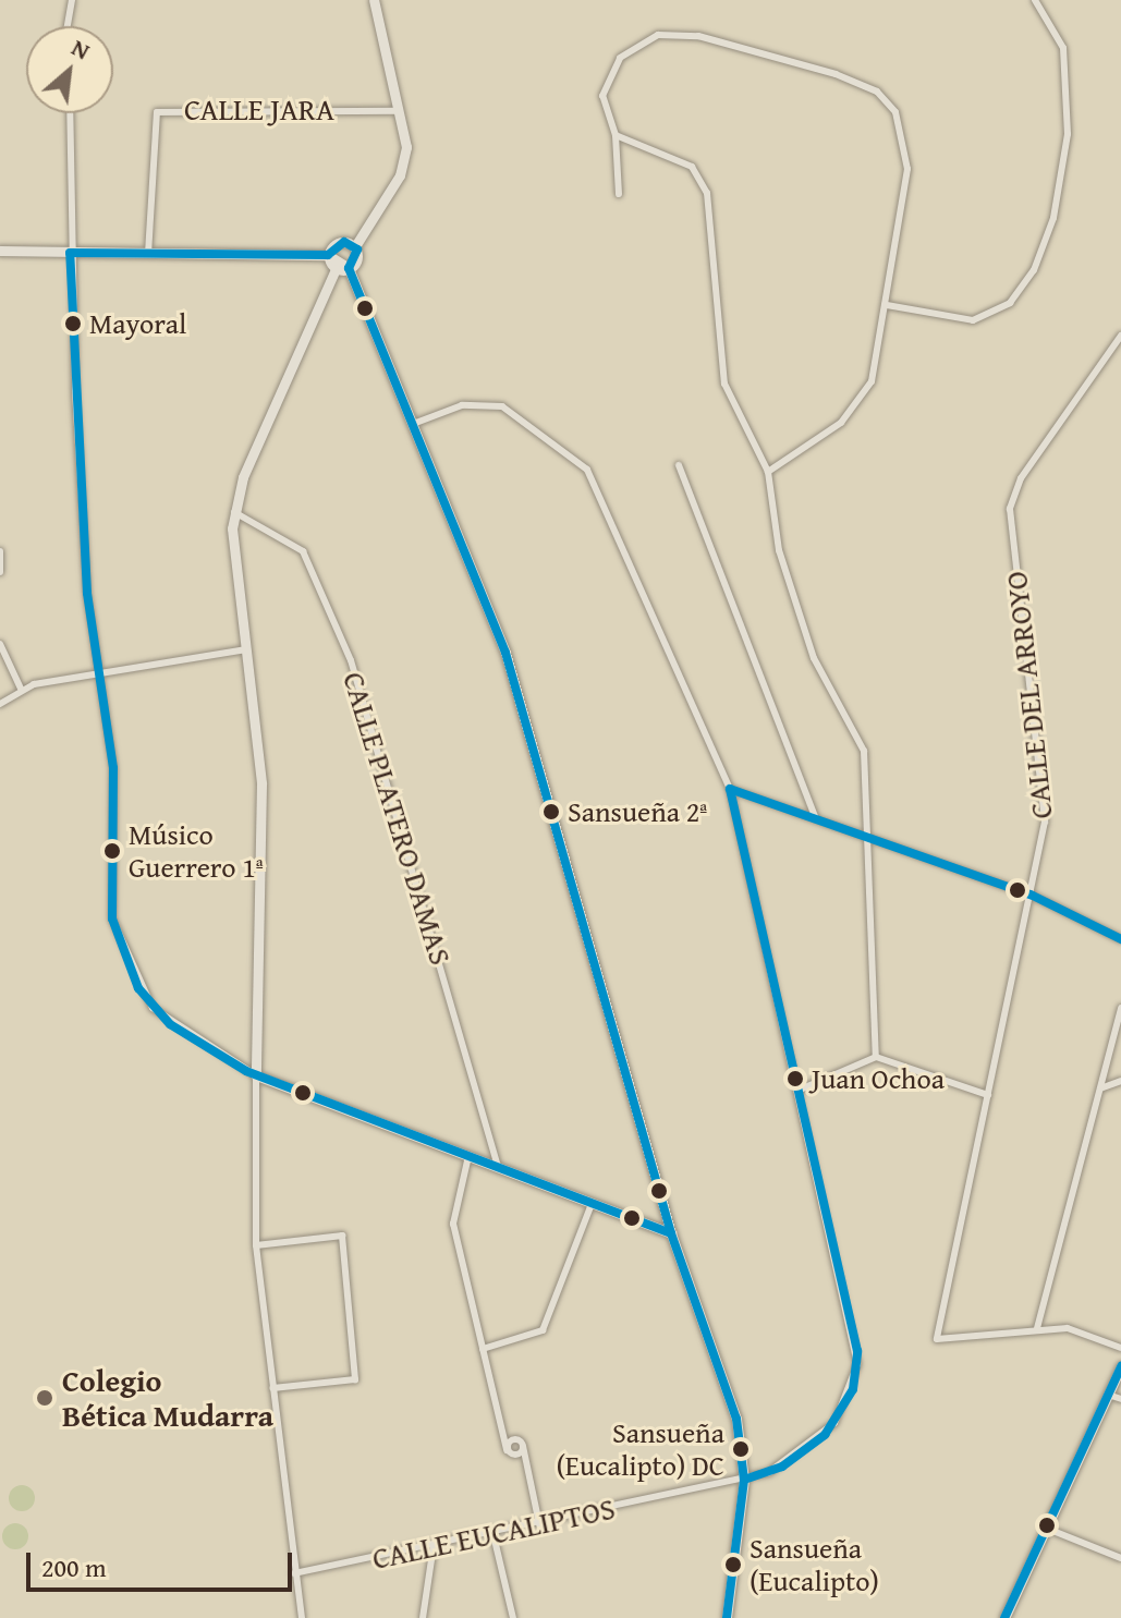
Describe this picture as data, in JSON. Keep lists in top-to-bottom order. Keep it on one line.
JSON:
{"streets":{"street":["CALLE JARA","CALLE DEL ARROYO","CALLE PLATERO DAMAS","CALLE EUCALIPTOS"]},"places":["Mayoral","Sansueña 2ª","Músico Guerrero 1ª","Juan Ochoa","Colegio Bética Mudarra","Sansueña (Eucalipto) DC","Sansueña (Eucalipto)"],"scale_bar":"200 m","north":"top right"}
